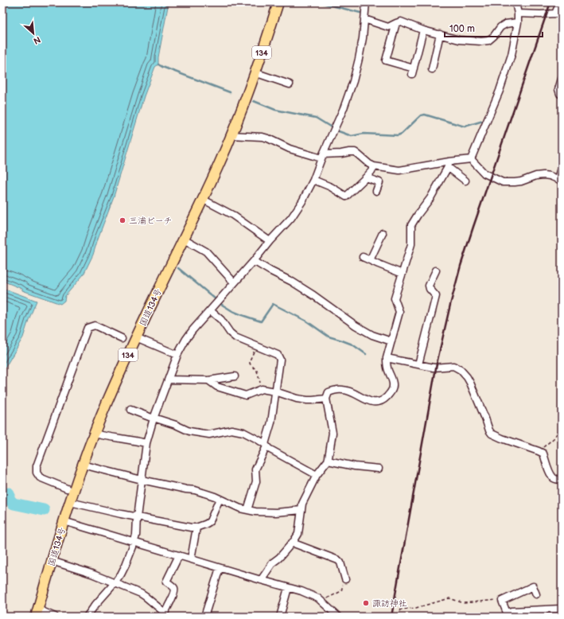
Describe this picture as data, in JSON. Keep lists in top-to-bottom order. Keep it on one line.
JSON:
{"streets":{"highway":["134","国道134号"]},"places":["三浦ビーチ","諏訪神社"],"scale_bar":"100 m","north":"bottom right"}
